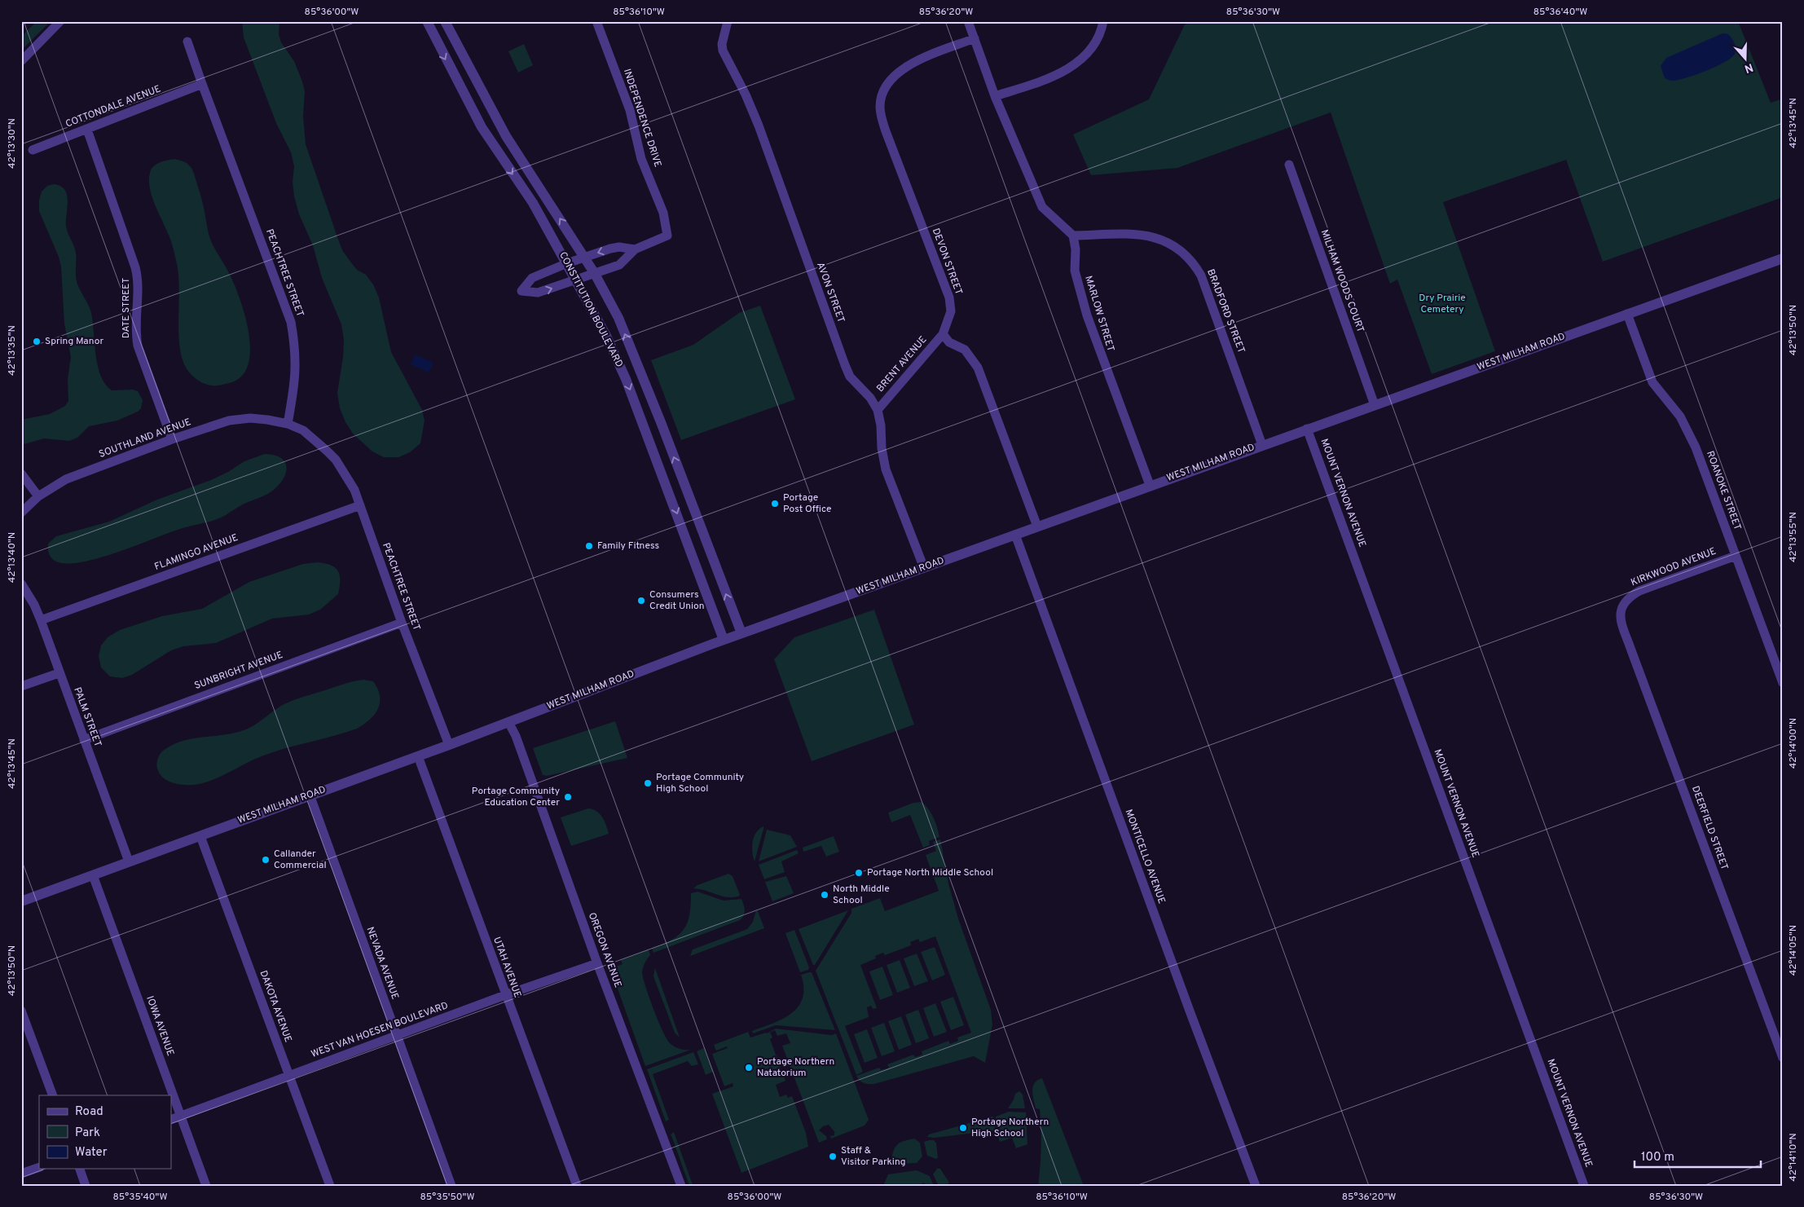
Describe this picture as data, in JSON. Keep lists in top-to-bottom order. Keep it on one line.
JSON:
{"streets":{"street":["COTTONDALE AVENUE","INDEPENDENCE DRIVE","DEVON STREET","PEACHTREE STREET","MILHAM WOODS COURT","AVON STREET","DATE STREET","CONSTITUTION BOULEVARD","BRADFORD STREET","MARLOW STREET","WEST MILHAM ROAD","BRENT AVENUE","SOUTHLAND AVENUE","ROANOKE STREET","MOUNT VERNON AVENUE","FLAMINGO AVENUE","KIRKWOOD AVENUE","SUNBRIGHT AVENUE","PALM STREET","DEERFIELD STREET","MONTICELLO AVENUE","OREGON AVENUE","NEVADA AVENUE","UTAH AVENUE","DAKOTA AVENUE","IOWA AVENUE","WEST VAN HOESEN BOULEVARD"]},"crossings":[["COTTONDALE AVENUE","PEACHTREE STREET"],["COTTONDALE AVENUE","DATE STREET"],["INDEPENDENCE DRIVE","CONSTITUTION BOULEVARD"],["DEVON STREET","BRENT AVENUE"],["PEACHTREE STREET","WEST MILHAM ROAD"],["PEACHTREE STREET","SOUTHLAND AVENUE"],["PEACHTREE STREET","FLAMINGO AVENUE"],["PEACHTREE STREET","SUNBRIGHT AVENUE"],["MILHAM WOODS COURT","WEST MILHAM ROAD"],["AVON STREET","WEST MILHAM ROAD"],["AVON STREET","BRENT AVENUE"],["DATE STREET","SOUTHLAND AVENUE"],["CONSTITUTION BOULEVARD","WEST MILHAM ROAD"],["BRADFORD STREET","MARLOW STREET"],["BRADFORD STREET","WEST MILHAM ROAD"],["MARLOW STREET","WEST MILHAM ROAD"],["WEST MILHAM ROAD","ROANOKE STREET"],["WEST MILHAM ROAD","MOUNT VERNON AVENUE"],["WEST MILHAM ROAD","PALM STREET"],["WEST MILHAM ROAD","MONTICELLO AVENUE"],["WEST MILHAM ROAD","OREGON AVENUE"],["WEST MILHAM ROAD","NEVADA AVENUE"],["WEST MILHAM ROAD","UTAH AVENUE"],["WEST MILHAM ROAD","DAKOTA AVENUE"],["WEST MILHAM ROAD","IOWA AVENUE"],["ROANOKE STREET","KIRKWOOD AVENUE"],["FLAMINGO AVENUE","PALM STREET"],["KIRKWOOD AVENUE","DEERFIELD STREET"],["SUNBRIGHT AVENUE","PALM STREET"],["OREGON AVENUE","WEST VAN HOESEN BOULEVARD"],["NEVADA AVENUE","WEST VAN HOESEN BOULEVARD"],["UTAH AVENUE","WEST VAN HOESEN BOULEVARD"],["DAKOTA AVENUE","WEST VAN HOESEN BOULEVARD"],["IOWA AVENUE","WEST VAN HOESEN BOULEVARD"]],"parks":["Dry Prairie Cemetery"],"places":["Spring Manor","Portage Post Office","Family Fitness","Consumers Credit Union","Portage Community High School","Portage Community Education Center","Callander Commercial","Portage North Middle School","North Middle School","Portage Northern Natatorium","Portage Northern High School","Staff & Visitor Parking"],"legend":["Road","Park","Water"],"scale_bar":"100 m","north":"bottom","coordinates":["85°36'00\"W","85°36'10\"W","85°36'20\"W","85°36'30\"W","85°36'40\"W","42°13'45\"N","42°13'30\"N","42°13'50\"N","42°13'35\"N","42°13'55\"N","42°13'40\"N","42°14'00\"N","42°14'05\"N","42°14'10\"N","85°35'40\"W","85°35'50\"W"]}
